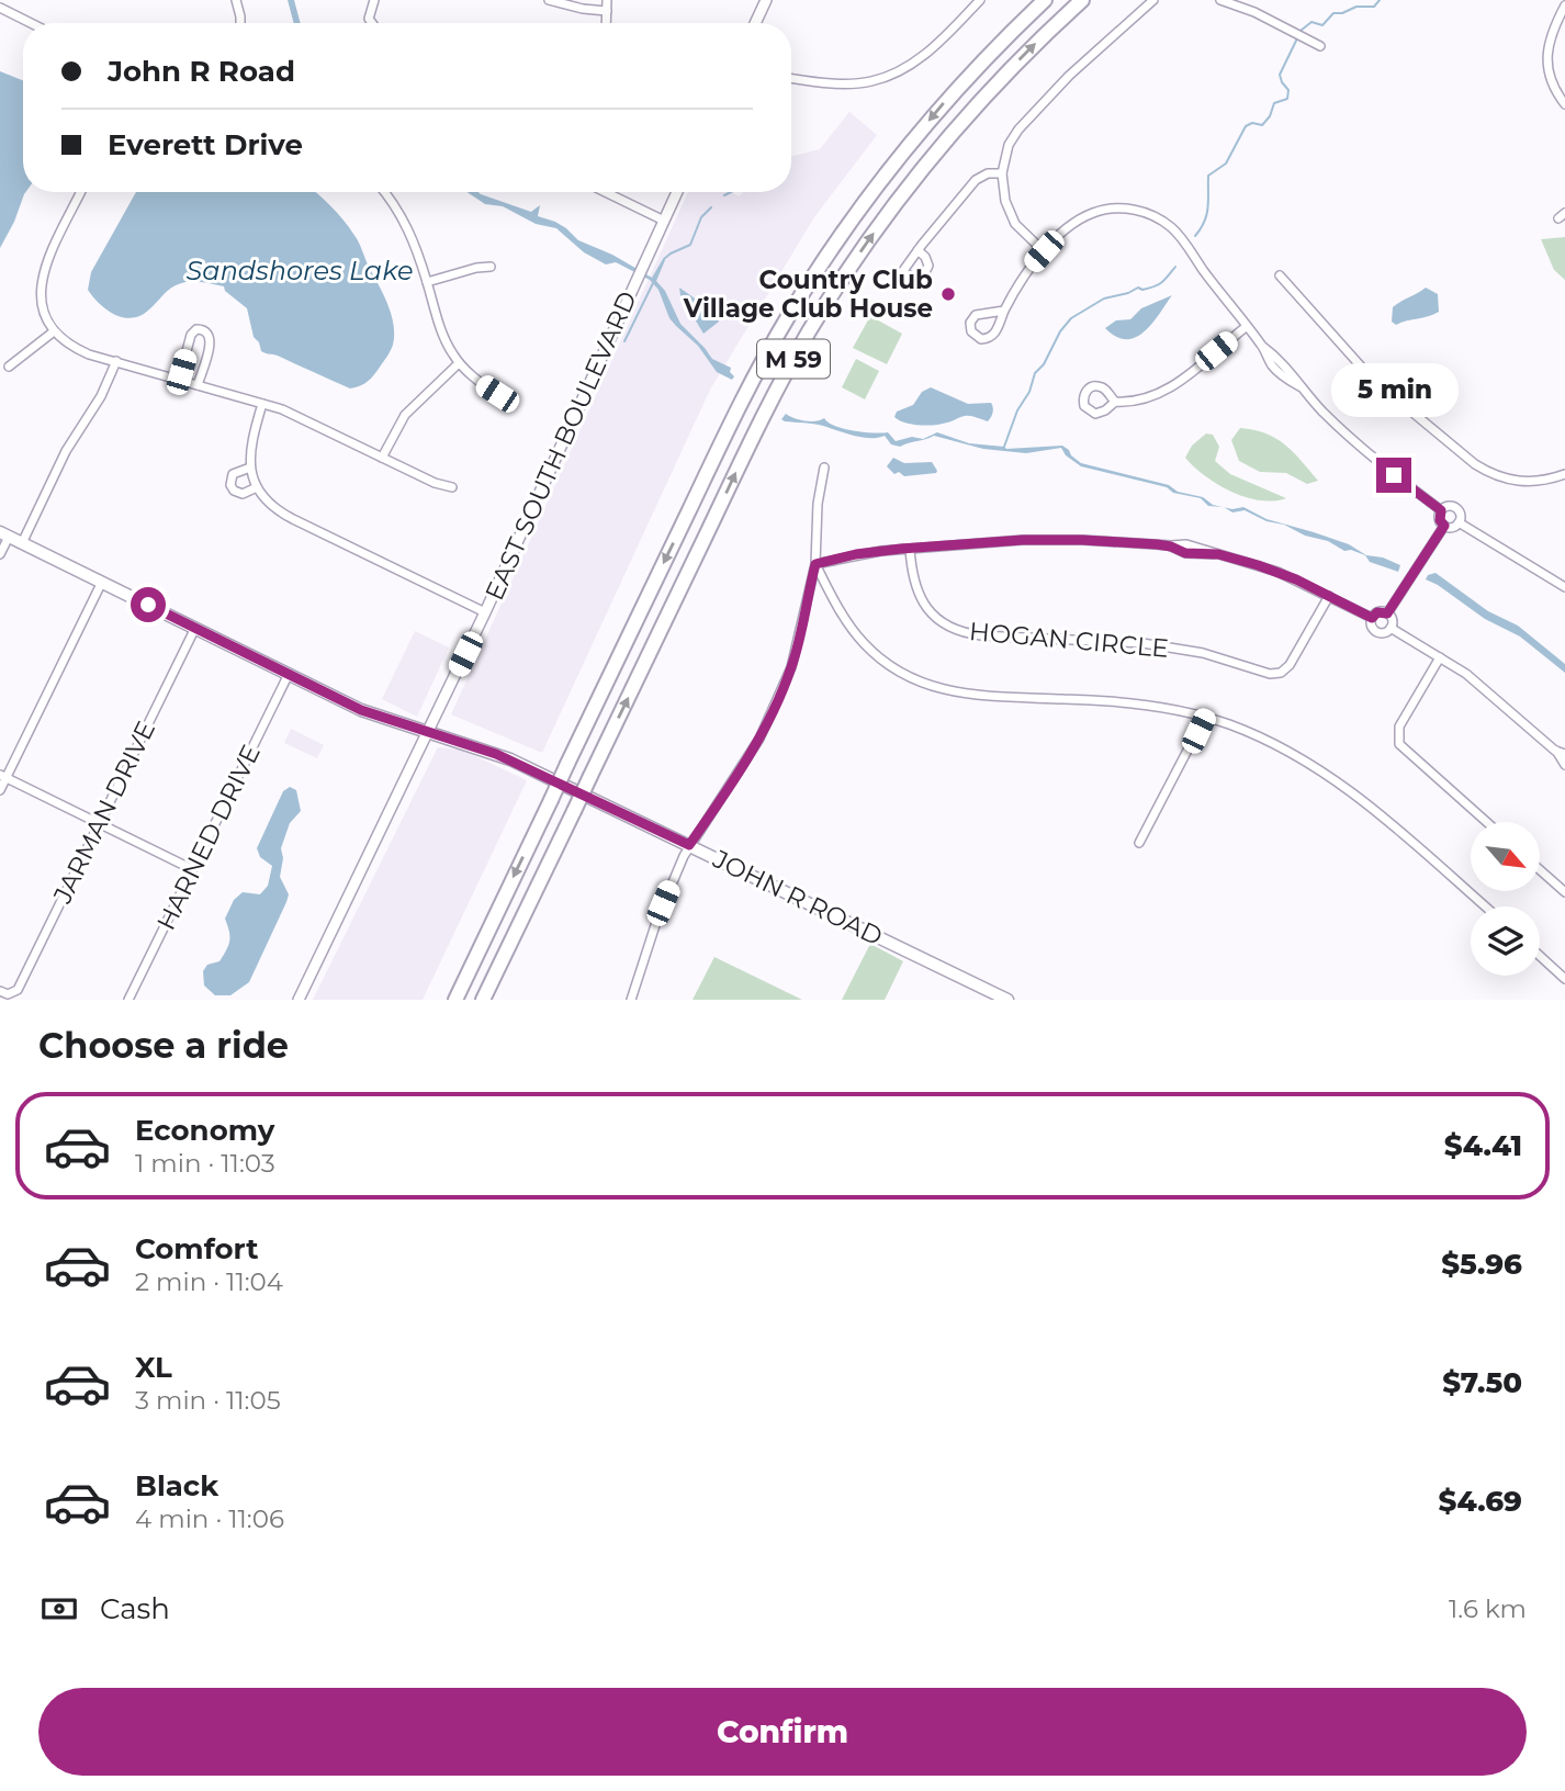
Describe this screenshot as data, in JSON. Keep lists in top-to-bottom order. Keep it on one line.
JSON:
{"streets":{"highway":["M 59"],"main road":["JOHN R ROAD"],"street":["EAST SOUTH BOULEVARD","HOGAN CIRCLE","JARMAN DRIVE","HARNED DRIVE"]},"crossings":[["EAST SOUTH BOULEVARD","JOHN R ROAD"],["JARMAN DRIVE","JOHN R ROAD"],["HARNED DRIVE","JOHN R ROAD"]],"water":["Sandshores Lake"],"places":["Country Club Village Club House"],"north":"bottom right","page":{"banner":["John R Road","Everett Drive"],"bubble":"5 min","heading":"Choose a ride","list":[{"name":"Economy","note":"1 min · 11:03","value":"$4.41"},{"name":"Comfort","note":"2 min · 11:04","value":"$5.96"},{"name":"XL","note":"3 min · 11:05","value":"$7.50"},{"name":"Black","note":"4 min · 11:06","value":"$4.69"}],"pay":["Cash","1.6 km"],"buttons":"Confirm"}}
